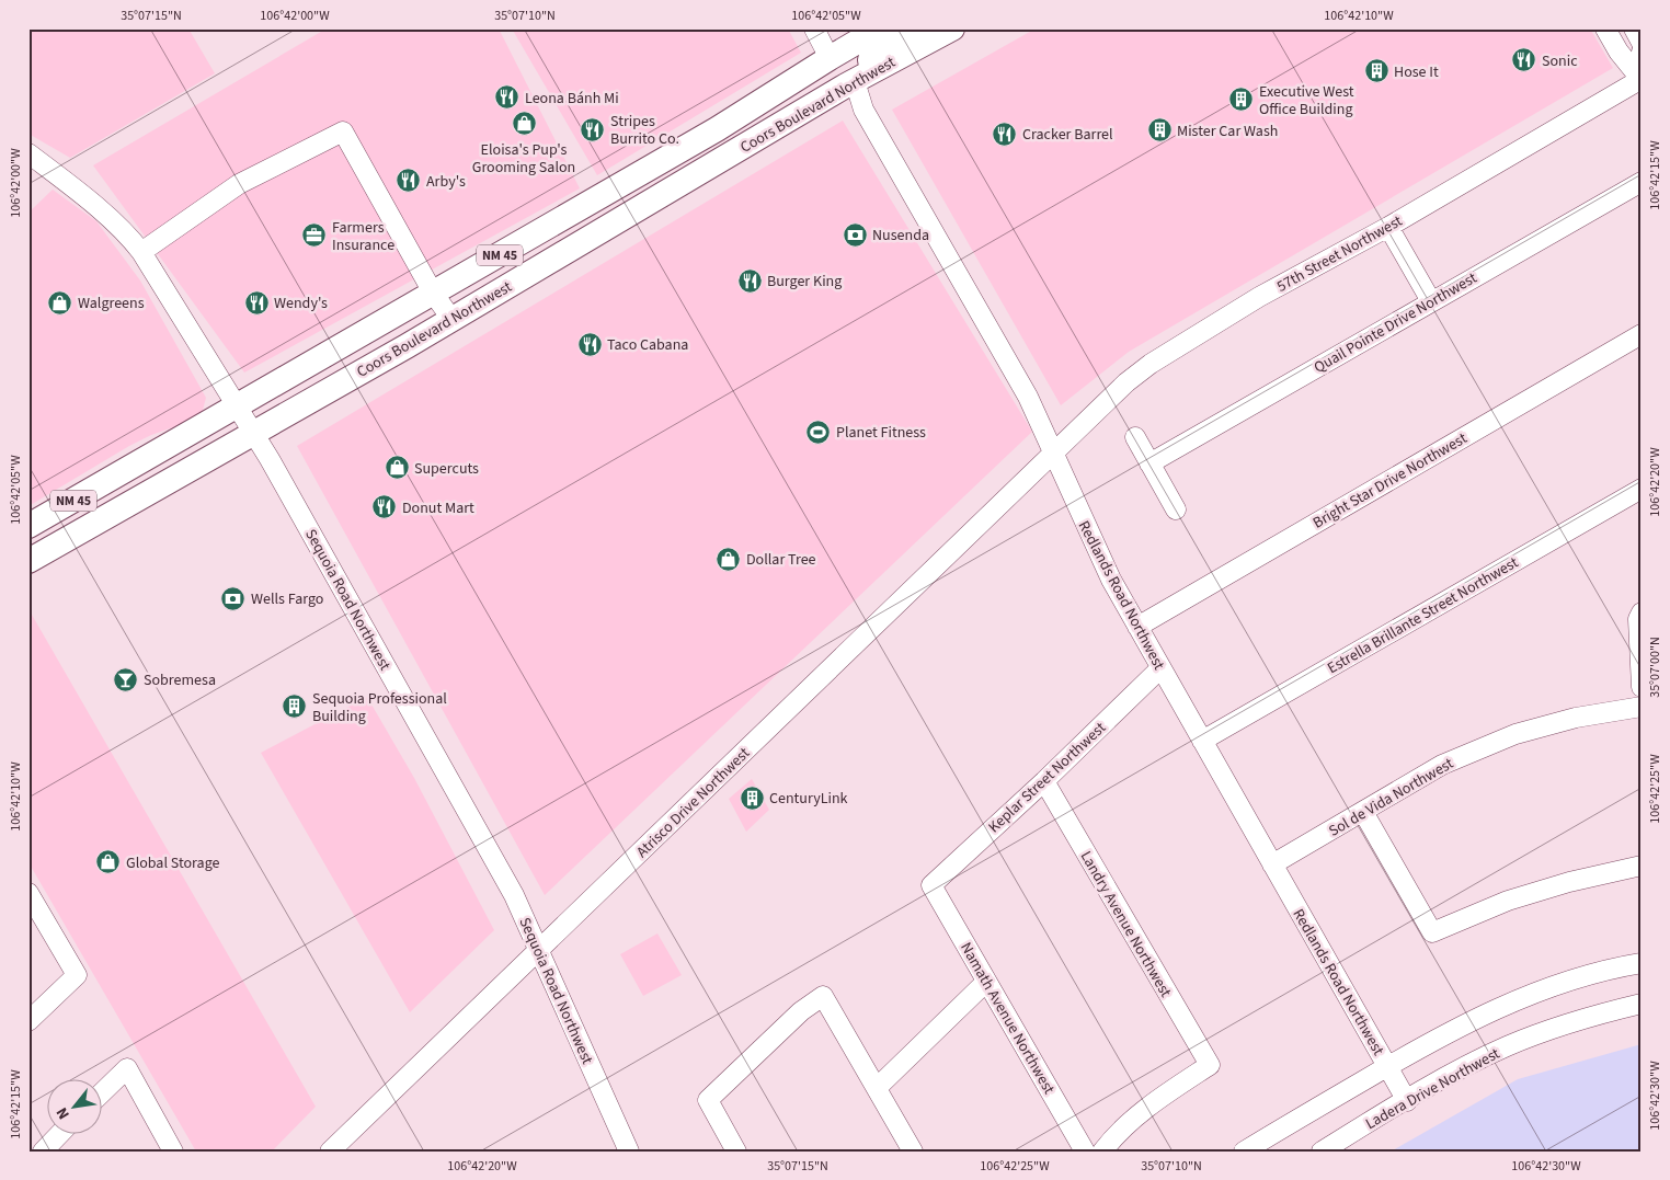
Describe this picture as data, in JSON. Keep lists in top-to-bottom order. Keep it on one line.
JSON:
{"streets":{"main road":["Coors Boulevard Northwest","NM 45"],"street":["57th Street Northwest","Quail Pointe Drive Northwest","Bright Star Drive Northwest","Redlands Road Northwest","Sequoia Road Northwest","Estrella Brillante Street Northwest","Keplar Street Northwest","Sol de Vida Northwest","Atrisco Drive Northwest","Landry Avenue Northwest","Namath Avenue Northwest","Ladera Drive Northwest"]},"crossings":[["Coors Boulevard Northwest","Redlands Road Northwest"],["Coors Boulevard Northwest","Sequoia Road Northwest"],["57th Street Northwest","Redlands Road Northwest"],["57th Street Northwest","Atrisco Drive Northwest"],["Bright Star Drive Northwest","Redlands Road Northwest"],["Redlands Road Northwest","Estrella Brillante Street Northwest"],["Redlands Road Northwest","Keplar Street Northwest"],["Redlands Road Northwest","Sol de Vida Northwest"],["Redlands Road Northwest","Atrisco Drive Northwest"],["Redlands Road Northwest","Ladera Drive Northwest"],["Sequoia Road Northwest","Atrisco Drive Northwest"],["Keplar Street Northwest","Landry Avenue Northwest"],["Keplar Street Northwest","Namath Avenue Northwest"]],"places":{"restaurant":["Sonic","Leona Bánh Mi","Stripes Burrito Co.","Cracker Barrel","Arby's","Burger King","Wendy's","Taco Cabana","Donut Mart"],"building":["Hose It","Executive West Office Building","Mister Car Wash","Sequoia Professional Building","CenturyLink"],"shop":["Eloisa's Pup's Grooming Salon","Walgreens","Supercuts","Dollar Tree","Global Storage"],"bank":["Nusenda","Wells Fargo"],"office":["Farmers Insurance"],"sports":["Planet Fitness"],"bar":["Sobremesa"]},"north":"bottom left","coordinates":["35°07'15\"N","106°42'00\"W","35°07'10\"N","106°42'05\"W","106°42'10\"W","106°42'15\"W","106°42'20\"W","35°07'00\"N","106°42'25\"W","106°42'30\"W"]}
